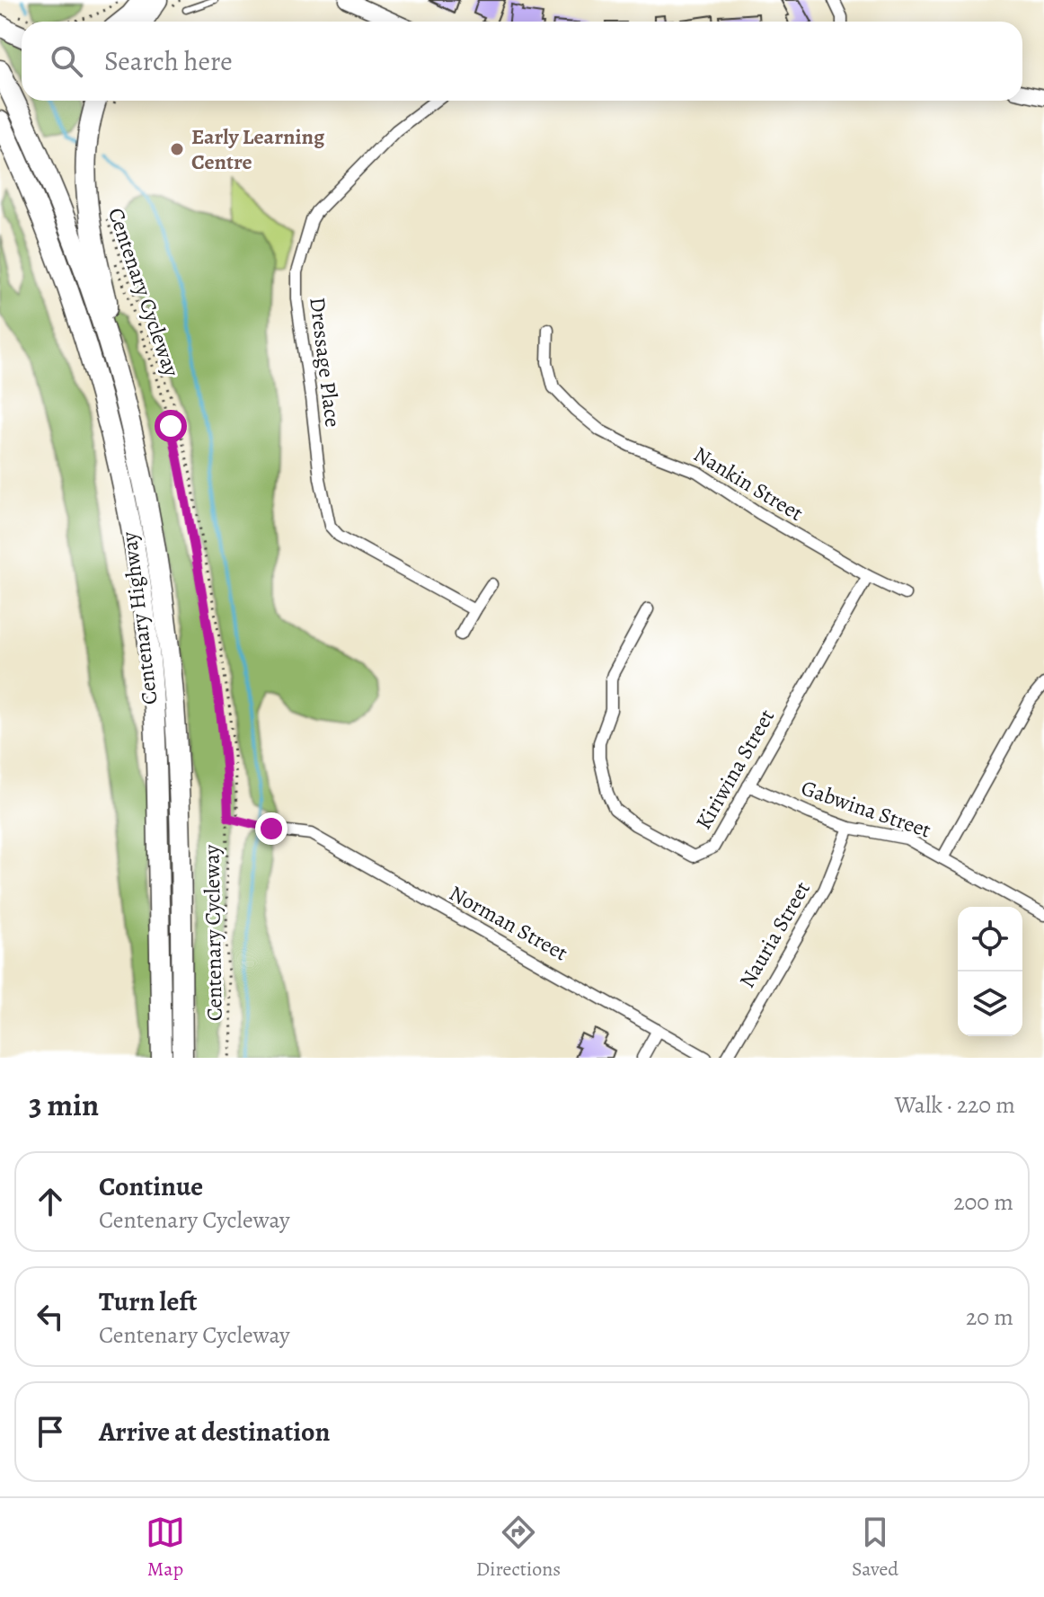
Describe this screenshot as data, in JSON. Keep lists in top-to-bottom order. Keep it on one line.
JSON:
{"streets":{"highway":["Centenary Highway"],"street":["Dressage Place","Nankin Street","Kiriwina Street","Gabwina Street","Norman Street","Nauria Street"],"path":["Centenary Cycleway"]},"crossings":[["Nankin Street","Kiriwina Street"],["Kiriwina Street","Gabwina Street"],["Gabwina Street","Nauria Street"]],"places":["Early Learning Centre"],"page":{"search":"Search here","heading":["3 min","Walk · 220 m"],"list":[["Continue","Centenary Cycleway","200 m"],["Turn left","Centenary Cycleway","20 m"],"Arrive at destination"],"nav":["Map","Directions","Saved"]}}
